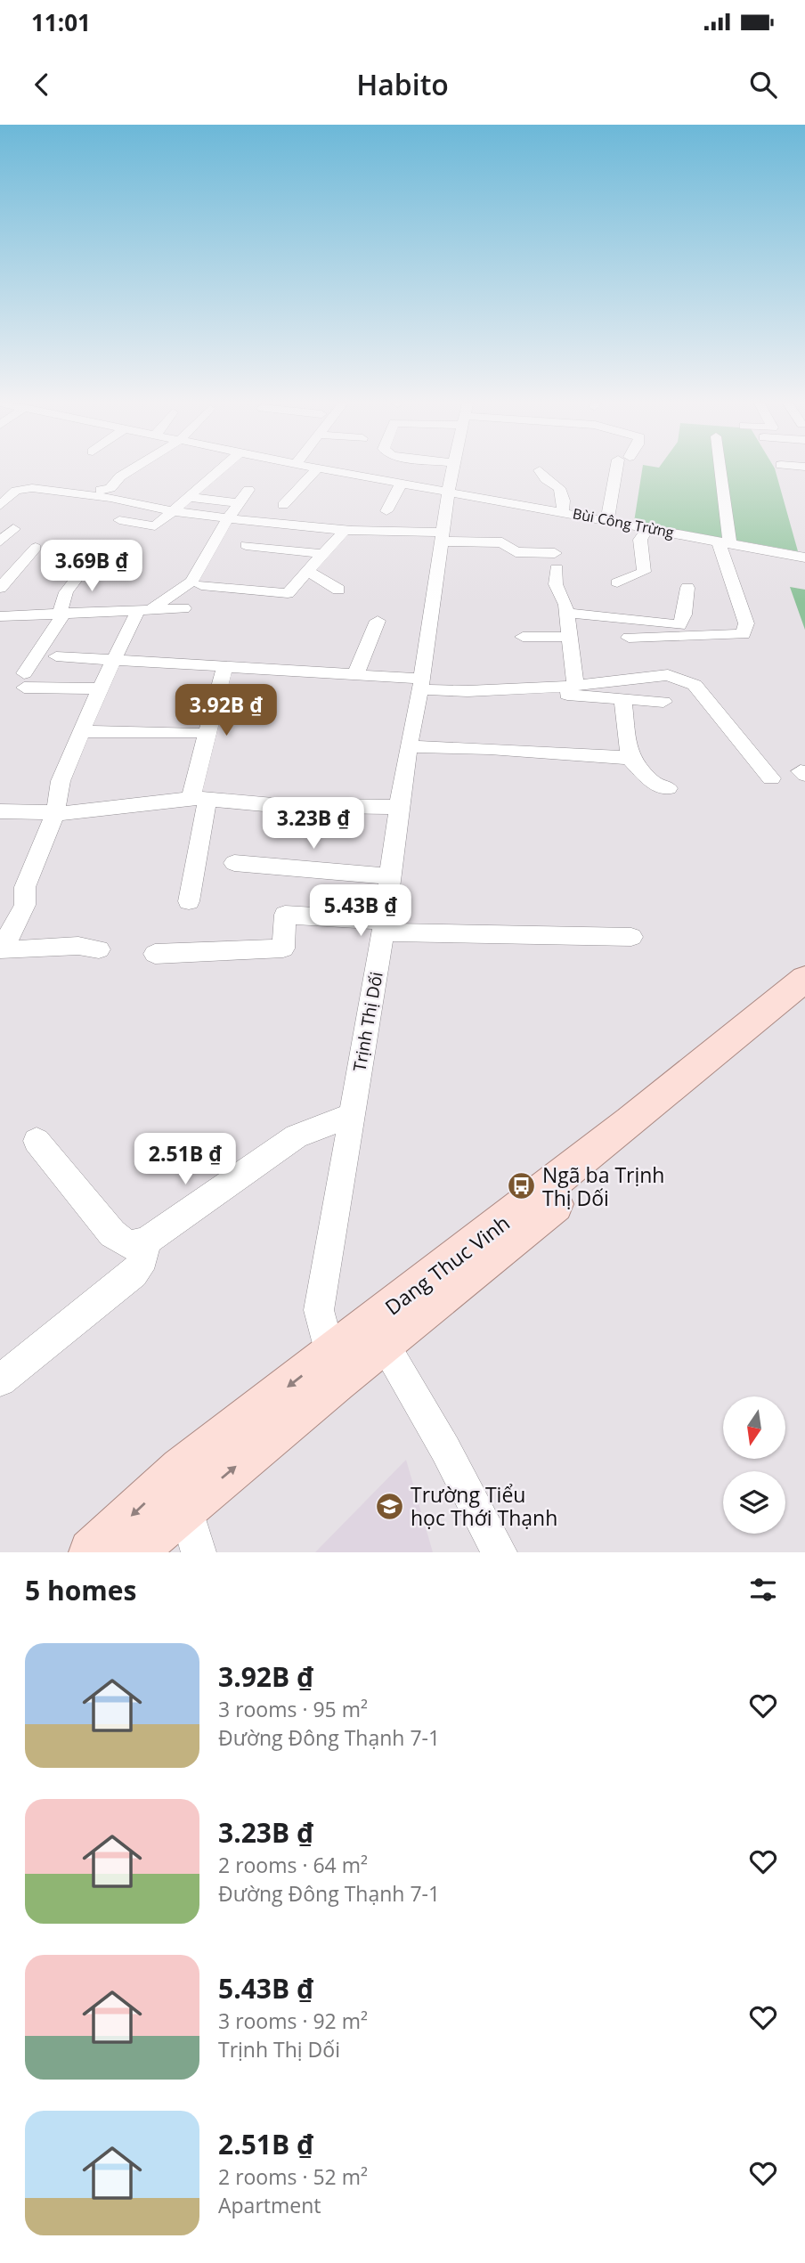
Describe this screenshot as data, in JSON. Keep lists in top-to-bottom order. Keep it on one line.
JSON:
{"streets":{"main road":["Dang Thuc Vinh"],"street":["Bùi Công Trừng","Trịnh Thị Dối"]},"crossings":[["Bùi Công Trừng","Trịnh Thị Dối"],["Trịnh Thị Dối","Dang Thuc Vinh"]],"places":{"bus stop":["Ngã ba Trịnh Thị Dối"],"school or university":["Trường Tiểu học Thới Thạnh"]},"north":"bottom","page":{"status":"11:01","header":"Habito","price":["3.69B ₫","3.92B ₫","3.23B ₫","5.43B ₫","2.51B ₫"],"heading":"5 homes","list":[{"name":"3.92B ₫","note":"3 rooms · 95 m² · Đường Đông Thạnh 7-1"},{"name":"3.23B ₫","note":"2 rooms · 64 m² · Đường Đông Thạnh 7-1"},{"name":"5.43B ₫","note":"3 rooms · 92 m² · Trịnh Thị Dối"},{"name":"2.51B ₫","note":"2 rooms · 52 m² · Apartment"}]}}
